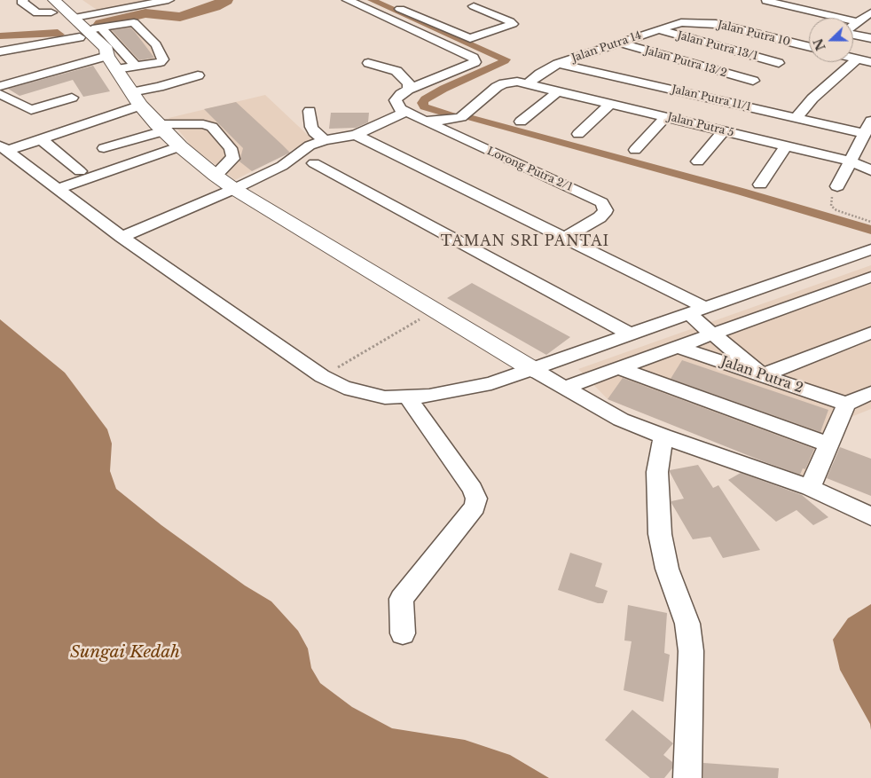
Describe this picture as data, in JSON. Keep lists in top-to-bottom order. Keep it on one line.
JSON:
{"streets":{"street":["Jalan Putra 10","Jalan Putra 13/1","Jalan Putra 14","Jalan Putra 13/2","Jalan Putra 11/1","Jalan Putra 5","Lorong Putra 2/1","Jalan Putra 2"]},"crossings":[["Jalan Putra 10","Jalan Putra 14"],["Jalan Putra 13/1","Jalan Putra 14"],["Jalan Putra 14","Jalan Putra 13/2"],["Jalan Putra 14","Jalan Putra 11/1"],["Jalan Putra 14","Jalan Putra 5"],["Jalan Putra 5","Lorong Putra 2/1"]],"districts":["TAMAN SRI PANTAI"],"water":["Sungai Kedah"],"north":"left"}
